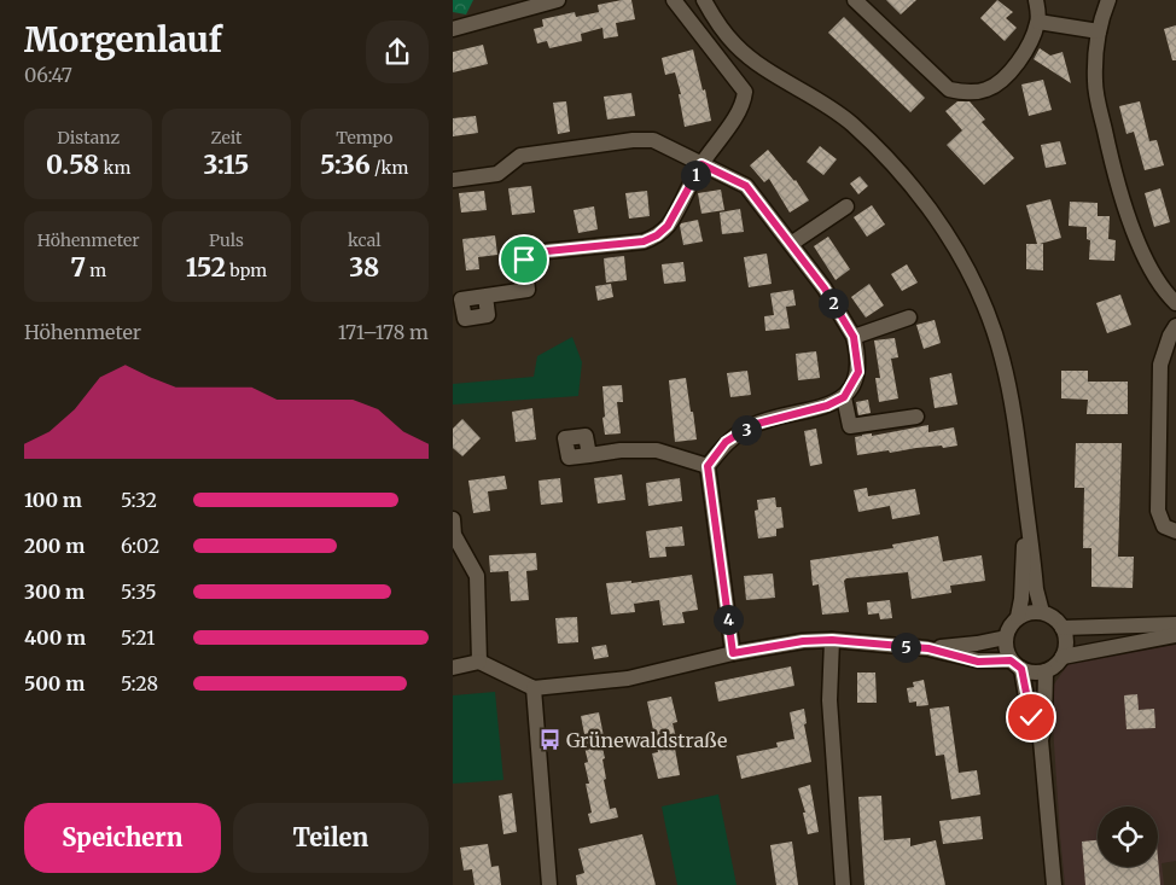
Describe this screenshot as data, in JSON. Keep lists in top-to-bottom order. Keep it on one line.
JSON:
{"places":{"bus stop":["Grünewaldstraße"]},"page":{"heading":["Morgenlauf","06:47"],"stats":[["Distanz","0.58 km"],["Zeit","3:15"],["Tempo","5:36 /km"],["Höhenmeter","7 m"],["Puls","152 bpm"],["kcal","38"]],"pins":["1","2","3","4","5"],"chart":["Höhenmeter","171–178 m"],"list":[{"name":"100 m","note":"5:32"},{"name":"200 m","note":"6:02"},{"name":"300 m","note":"5:35"},{"name":"400 m","note":"5:21"},{"name":"500 m","note":"5:28"}],"buttons":["Speichern","Teilen"]}}
